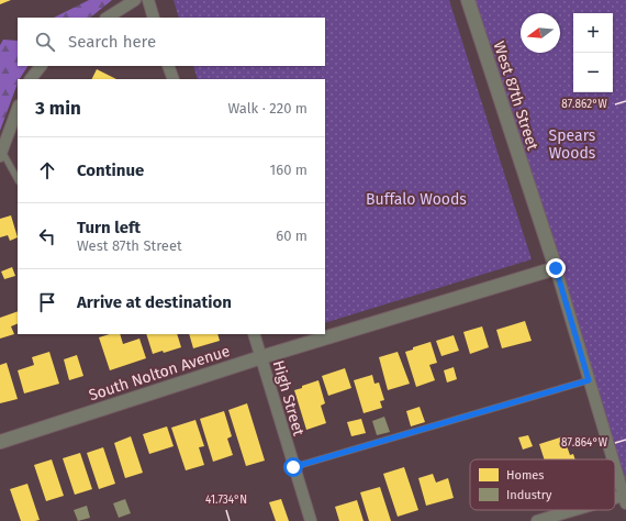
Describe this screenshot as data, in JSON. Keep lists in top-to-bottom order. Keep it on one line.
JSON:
{"streets":{"street":["West 87th Street","South Nolton Avenue","High Street"]},"crossings":[["West 87th Street","South Nolton Avenue"],["South Nolton Avenue","High Street"]],"parks":["Spears Woods","Buffalo Woods"],"legend":["Homes","Industry"],"north":"left","page":{"map_buttons":["+","−"],"search":"Search here","heading":["3 min","Walk · 220 m"],"list":[["Continue","160 m"],["Turn left","West 87th Street","60 m"],"Arrive at destination"]},"coordinates":["87.862°W","87.864°W","41.734°N"]}
